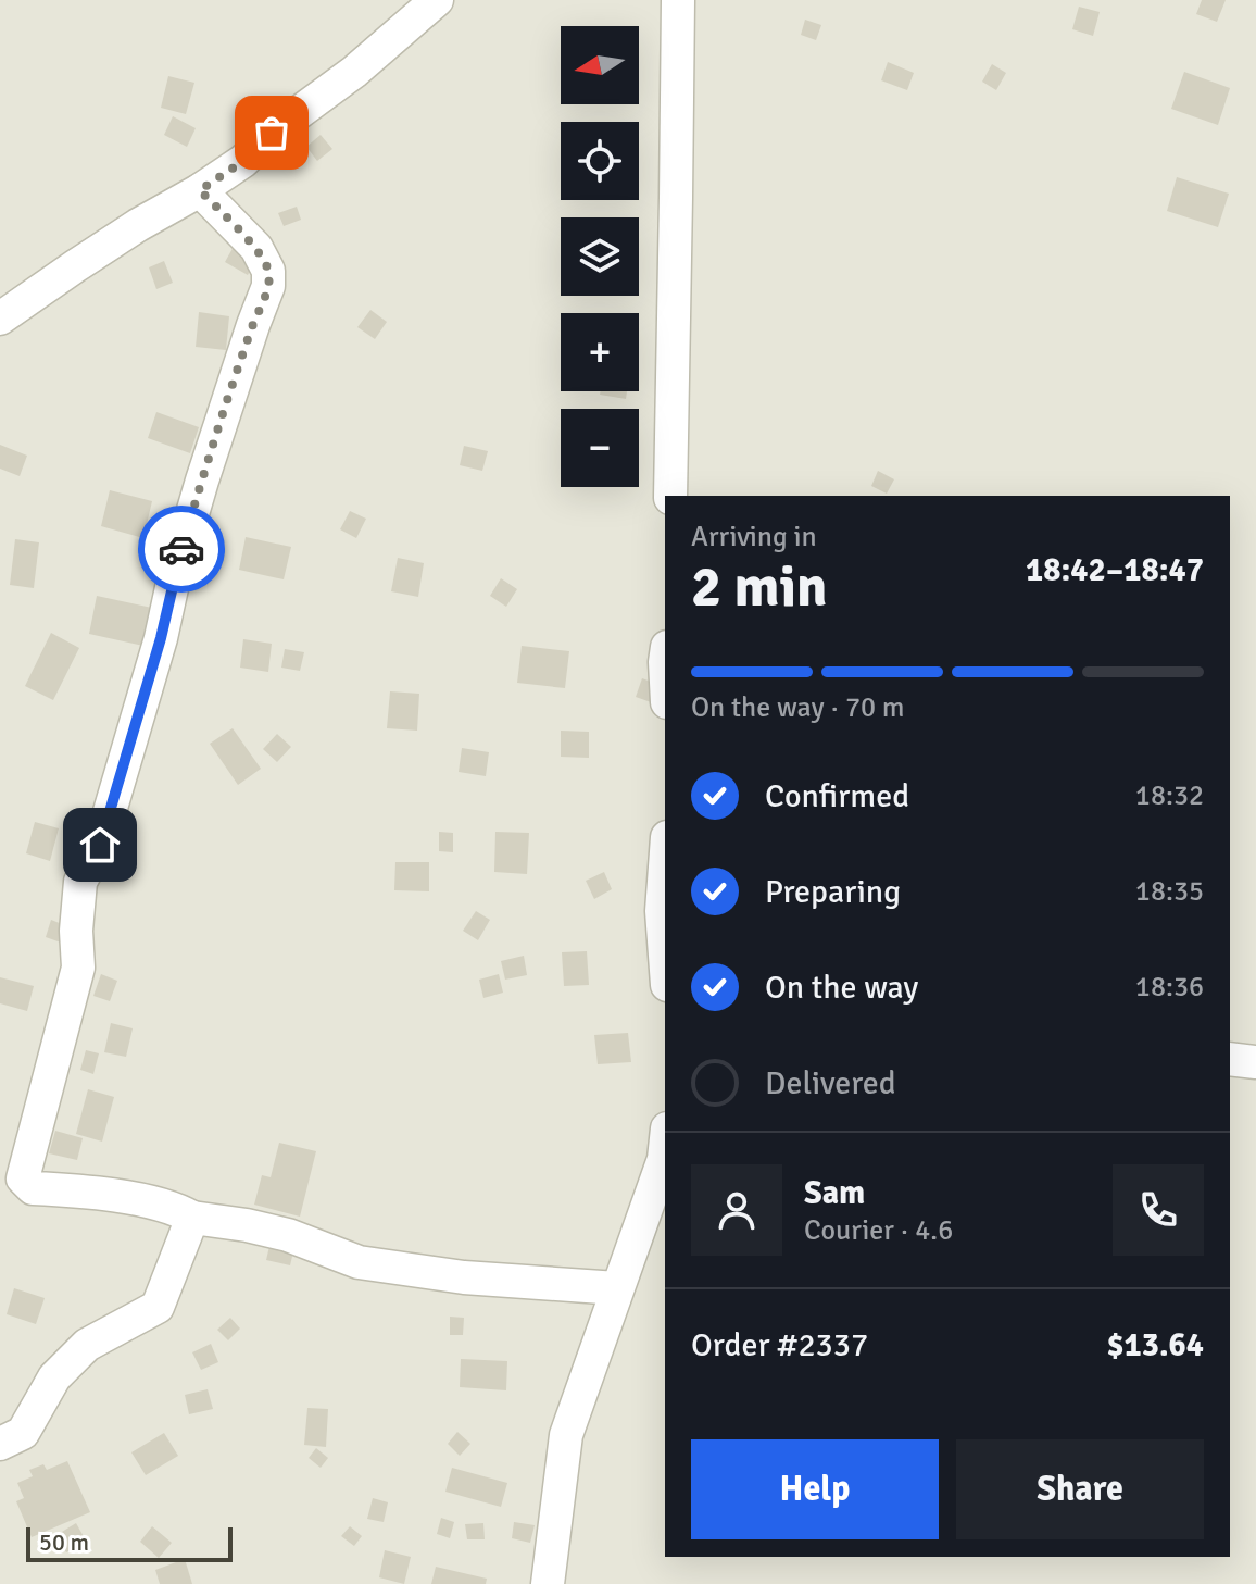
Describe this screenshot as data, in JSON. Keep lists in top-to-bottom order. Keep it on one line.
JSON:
{"scale_bar":"50 m","north":"left","page":{"map_buttons":["+","−"],"heading":["2 min","Arriving in","18:42–18:47"],"panel":["Sam","Courier · 4.6","Order #2337","$13.64"],"bar":"On the way · 70 m","list":[["Confirmed","18:32"],["Preparing","18:35"],["On the way","18:36"],"Delivered"],"buttons":["Help","Share"],"scale":"50 m"}}
